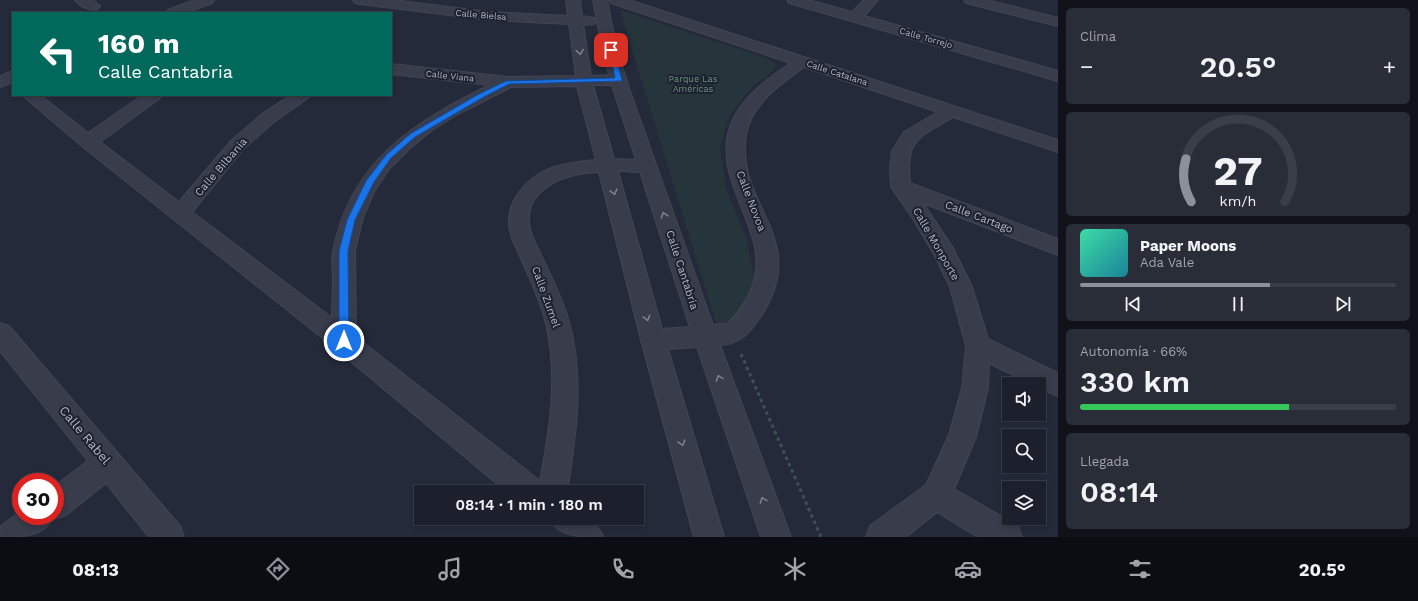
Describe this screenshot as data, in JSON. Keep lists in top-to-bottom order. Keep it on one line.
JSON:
{"streets":{"street":["Calle Bielsa","Calle Torrejo","Calle Catalana","Calle Viana","Calle Bilbania","Calle Novoa","Calle Cartago","Calle Monporte","Calle Cantabria","Calle Zumel","Calle Rabel"]},"crossings":[["Calle Bielsa","Calle Cantabria"],["Calle Catalana","Calle Novoa"],["Calle Catalana","Calle Monporte"],["Calle Viana","Calle Cantabria"],["Calle Cartago","Calle Monporte"],["Calle Cantabria","Calle Zumel"]],"parks":["Parque Las Américas"],"page":{"tile":["Clima",["Autonomía · 66%","330 km"],["Llegada","08:14"]],"turn":["160 m","Calle Cantabria"],"heat":["−","20.5°","+"],"song":["Paper Moons","Ada Vale"],"limit":"30","trip":"08:14 · 1 min · 180 m","tabs":["08:13","20.5°"],"gauge":["27","km/h"]}}
